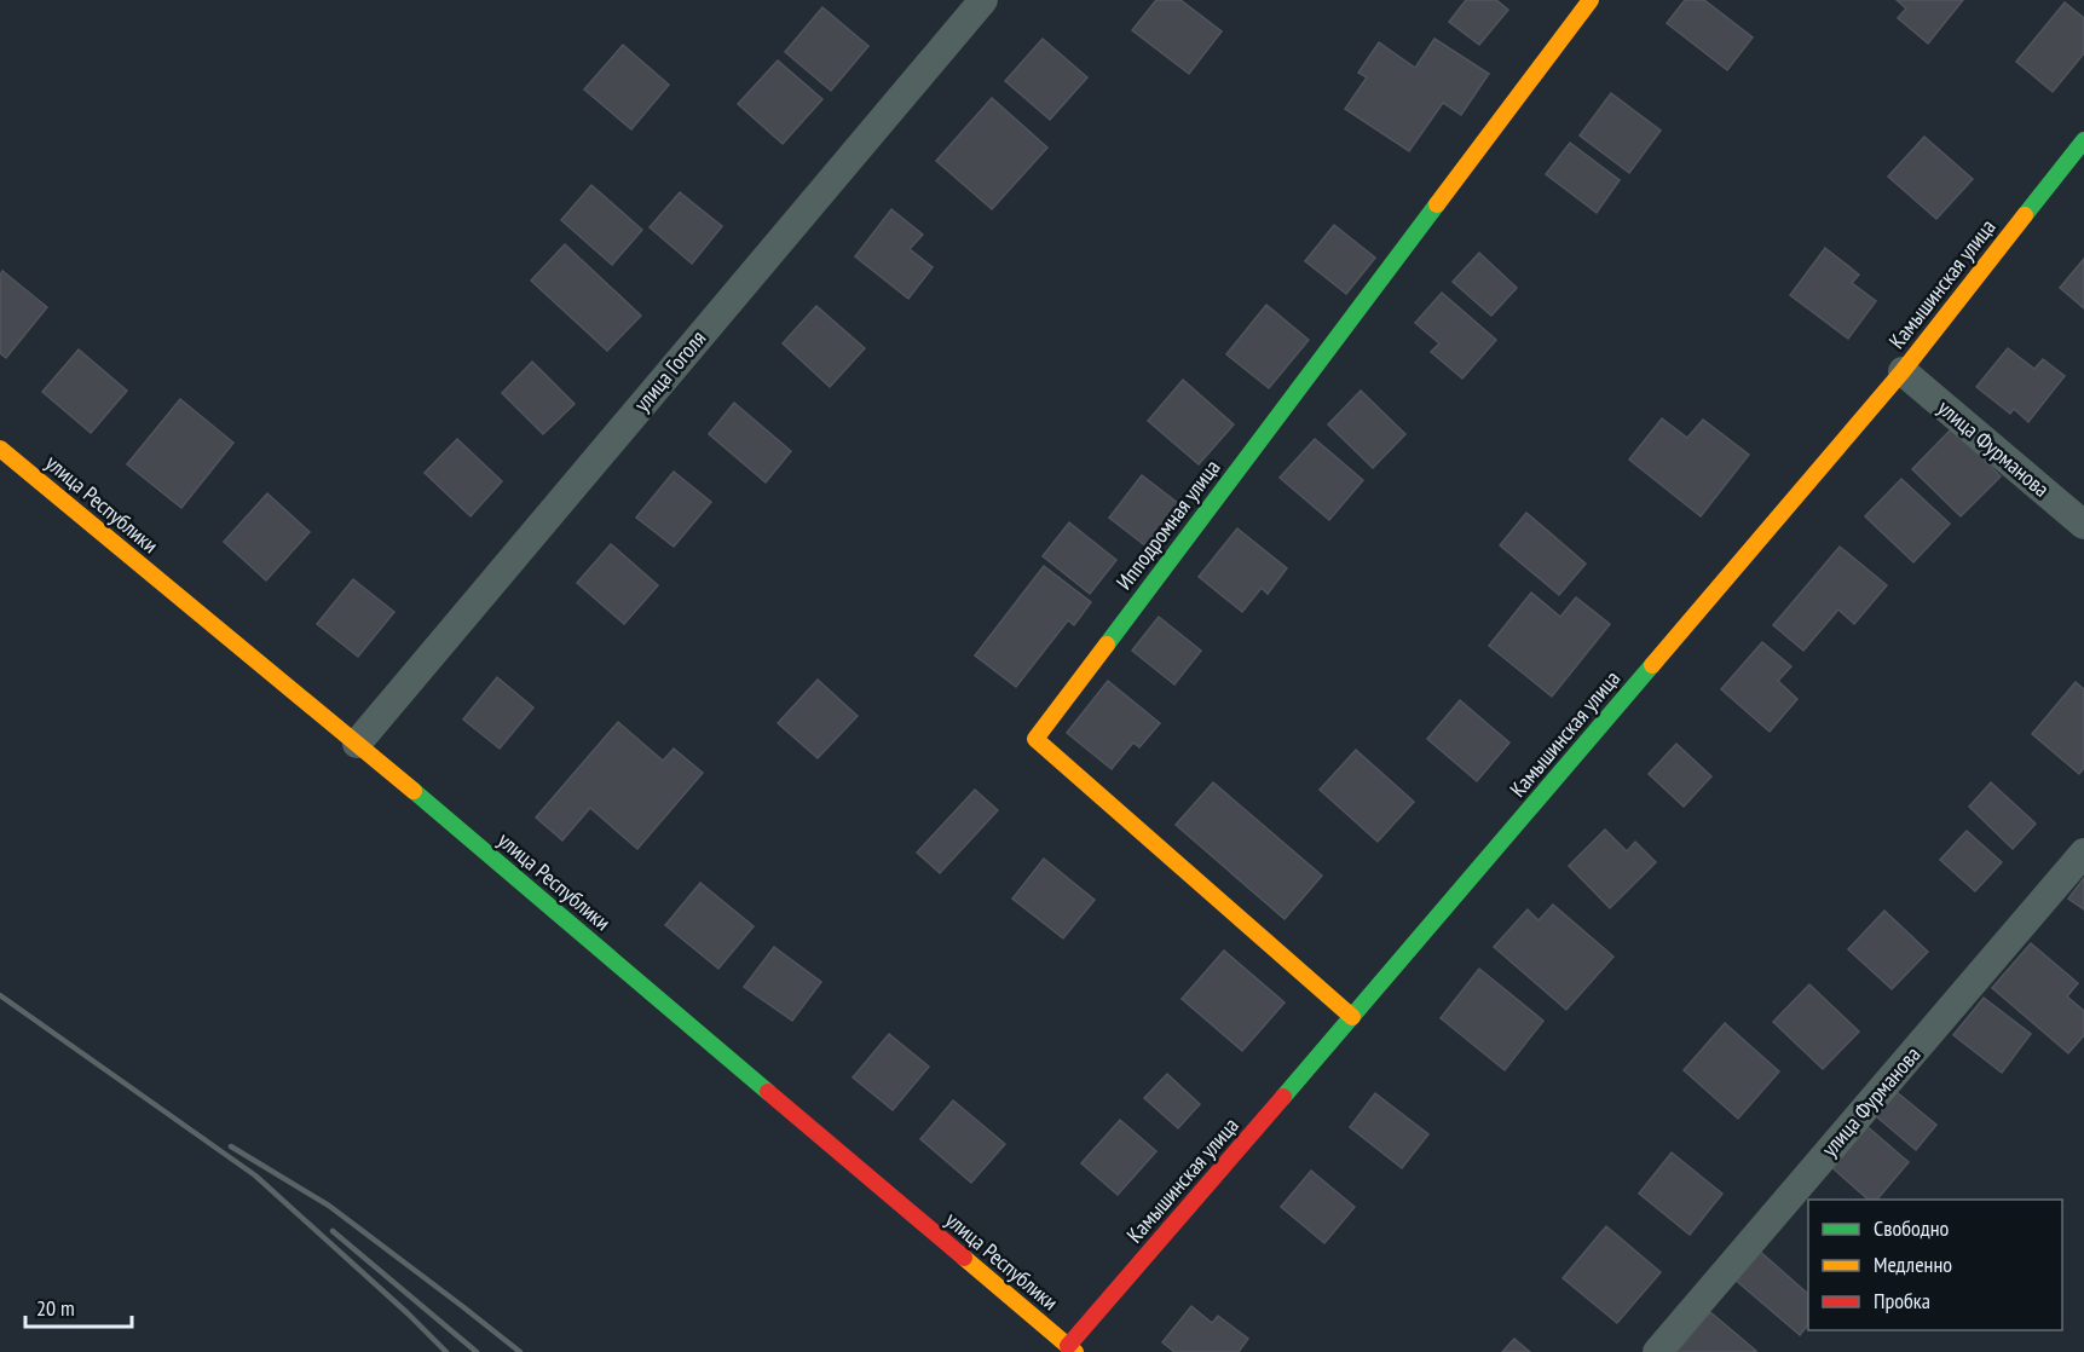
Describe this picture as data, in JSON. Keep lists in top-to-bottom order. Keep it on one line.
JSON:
{"streets":{"street":["Камышинская улица","улица Гоголя","улица Фурманова","улица Республики","Ипподромная улица"]},"crossings":[["Камышинская улица","улица Фурманова"],["Камышинская улица","улица Республики"],["Камышинская улица","Ипподромная улица"],["улица Гоголя","улица Республики"]],"legend":["Свободно","Медленно","Пробка"],"scale_bar":"20 m"}
